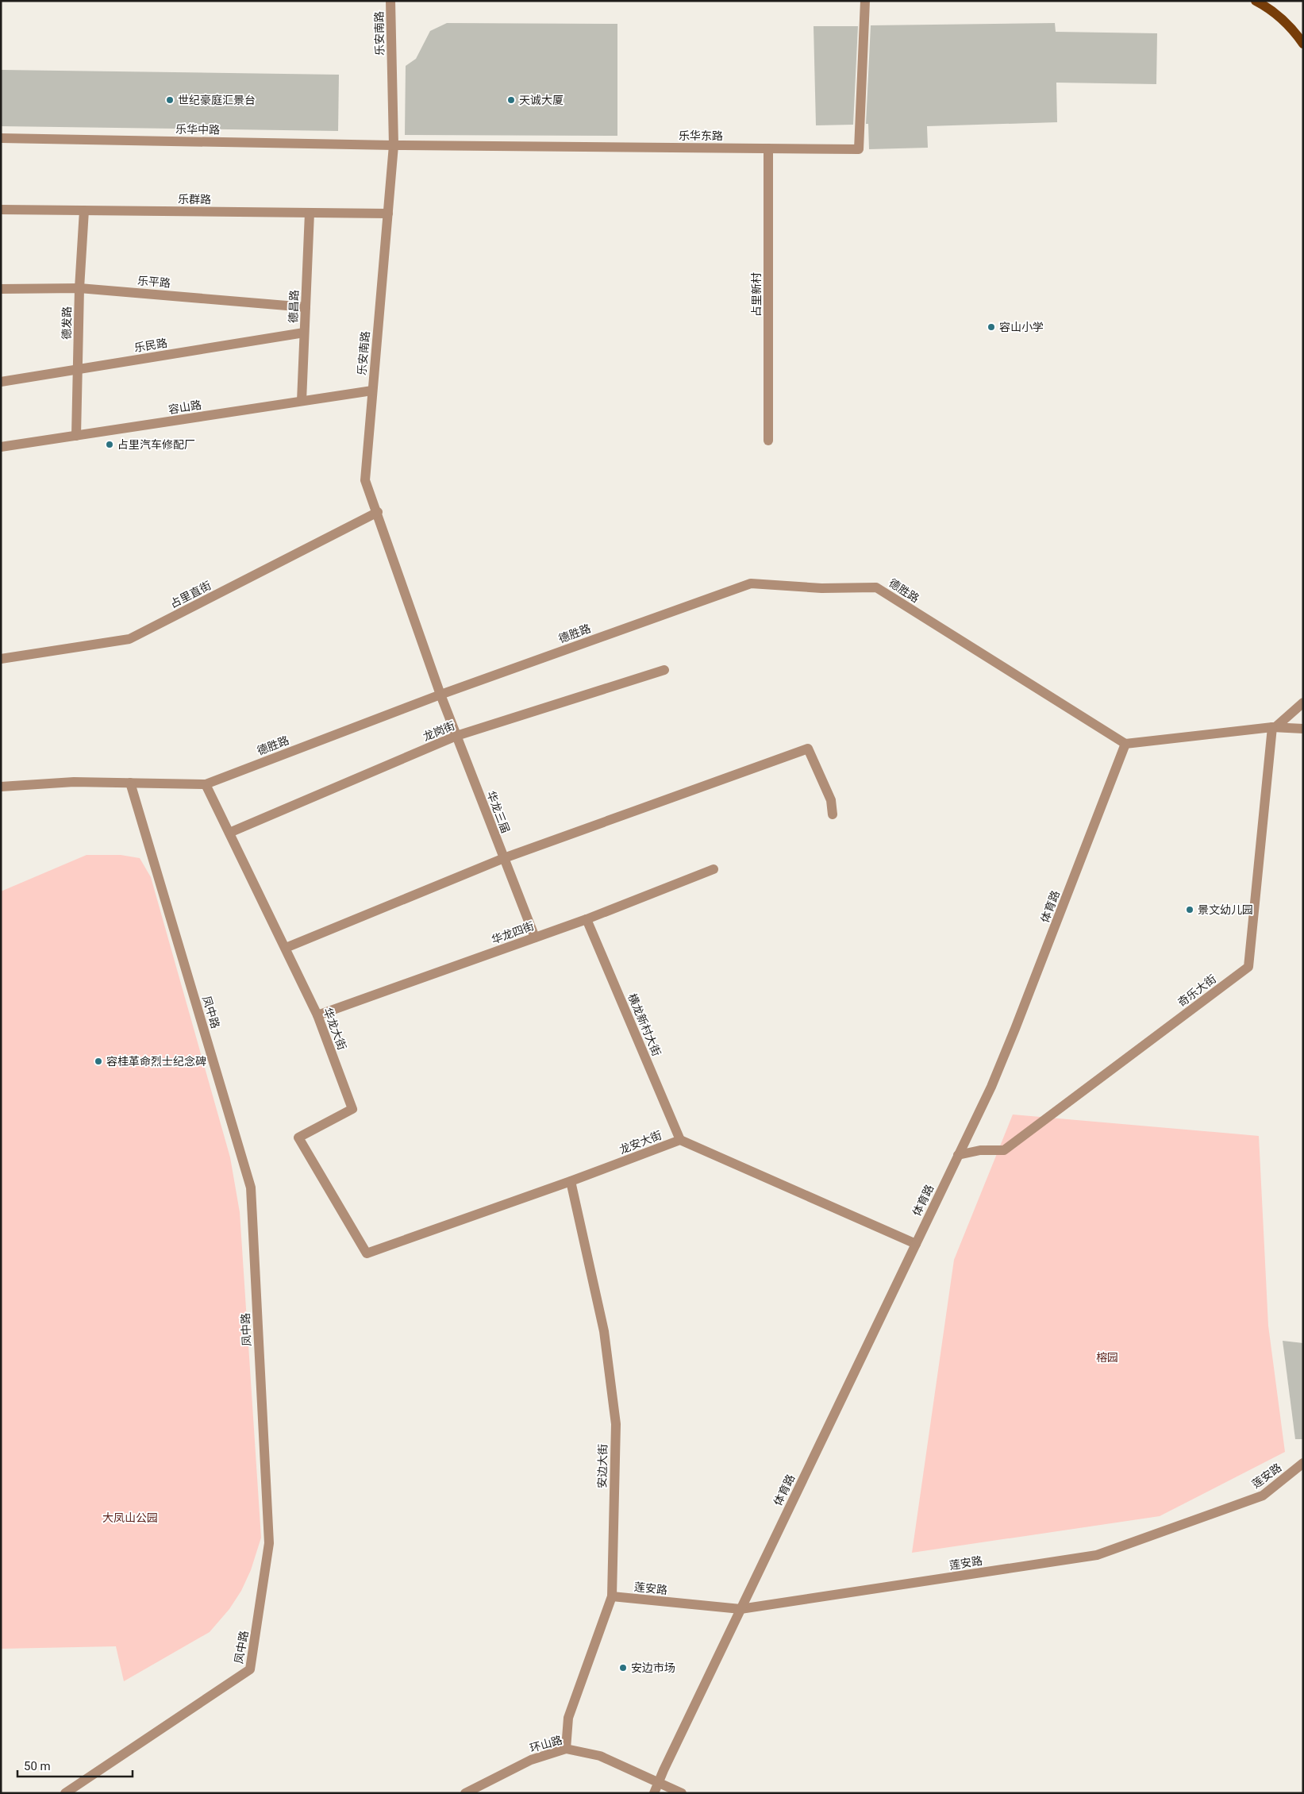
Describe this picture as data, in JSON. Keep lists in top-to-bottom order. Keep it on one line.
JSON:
{"streets":{"street":["乐安南路","乐华中路","乐华东路","乐群路","乐平路","占里新村","德昌路","德发路","乐民路","容山路","德胜路","占里直街","龙岗街","华龙三届","体育路","华龙四街","奇乐大街","凤中路","横龙新村大街","华龙大街","龙安大街","安边大街","莲安路","环山路"]},"crossings":[["乐安南路","乐华中路"],["乐安南路","乐华东路"],["乐安南路","乐群路"],["乐安南路","容山路"],["乐安南路","德胜路"],["乐安南路","占里直街"],["乐安南路","华龙三届"],["乐华中路","乐华东路"],["乐华东路","占里新村"],["乐群路","德昌路"],["乐群路","德发路"],["乐平路","德昌路"],["乐平路","德发路"],["德昌路","乐民路"],["德昌路","容山路"],["德发路","容山路"],["德胜路","华龙三届"],["德胜路","体育路"],["德胜路","凤中路"],["德胜路","华龙大街"],["龙岗街","华龙三届"],["龙岗街","华龙大街"],["华龙三届","华龙四街"],["体育路","奇乐大街"],["体育路","莲安路"],["体育路","环山路"],["华龙四街","横龙新村大街"],["华龙四街","华龙大街"],["横龙新村大街","龙安大街"],["华龙大街","龙安大街"],["龙安大街","安边大街"],["安边大街","莲安路"],["安边大街","环山路"]],"parks":["榕园","大凤山公园"],"places":["世纪豪庭汇景台","天诚大厦","容山小学","占里汽车修配厂","景文幼儿园","容桂革命烈士纪念碑","安边市场"],"scale_bar":"50 m"}
